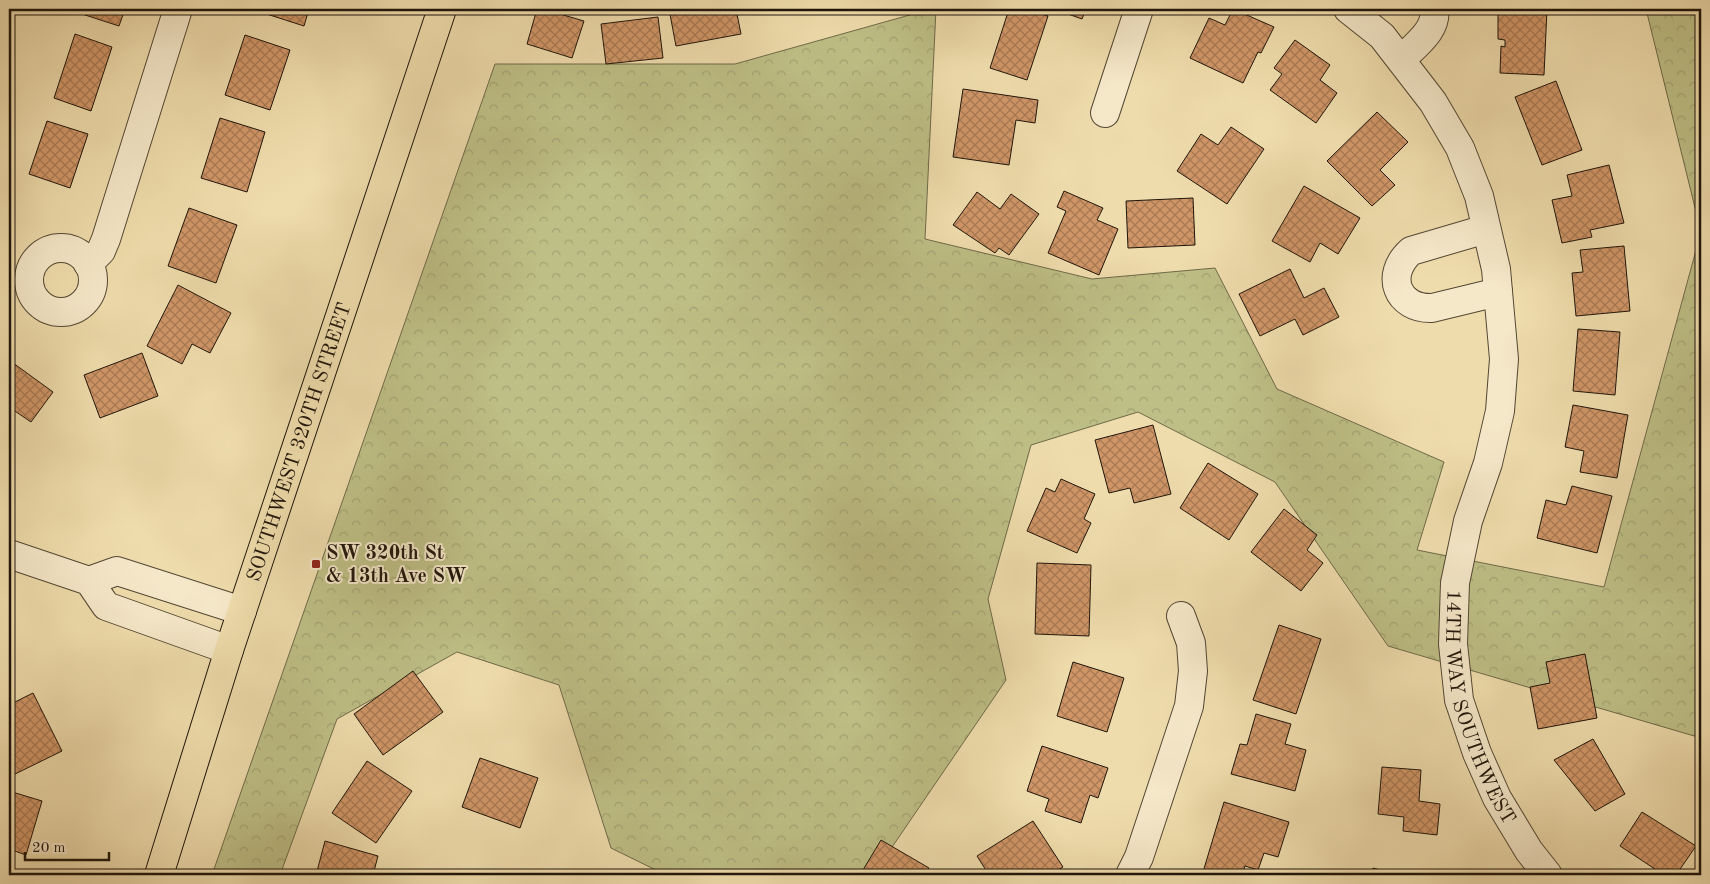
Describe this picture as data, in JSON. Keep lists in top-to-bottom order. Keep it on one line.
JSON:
{"streets":{"main road":["SOUTHWEST 320TH STREET"],"street":["14TH WAY SOUTHWEST"]},"places":{"transit":["SW 320th St & 13th Ave SW"]},"scale_bar":"20 m"}
